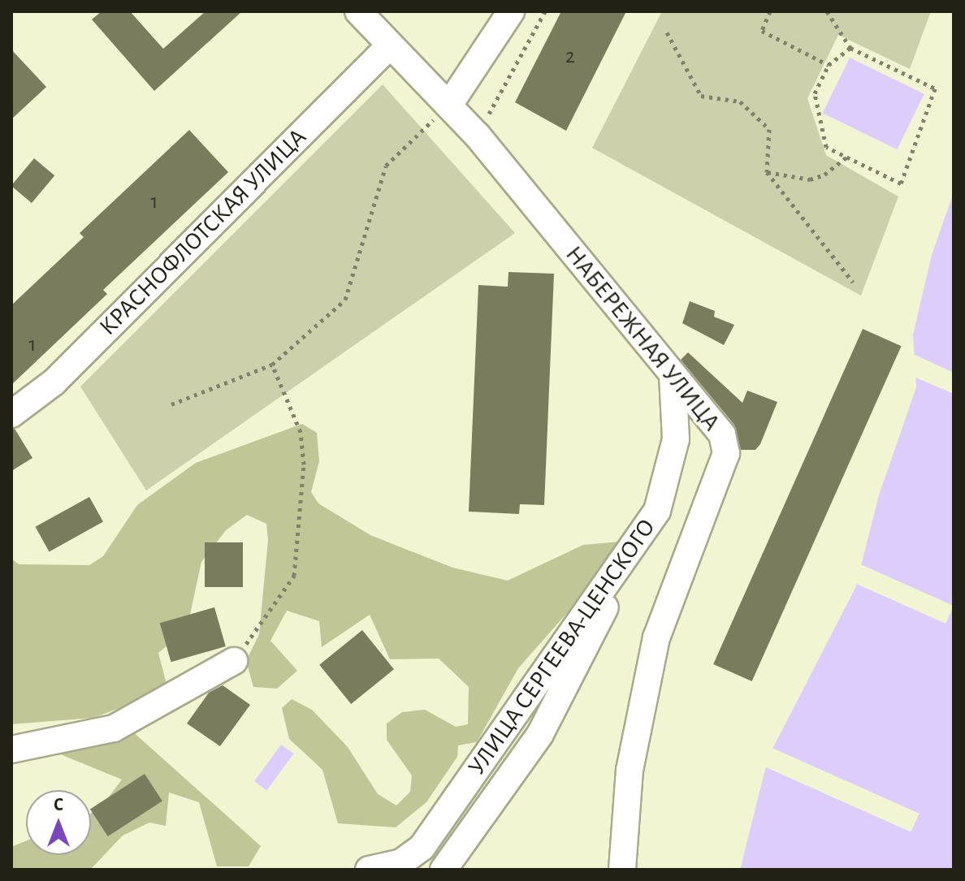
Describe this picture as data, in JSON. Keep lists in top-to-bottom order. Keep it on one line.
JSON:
{"streets":{"street":["КРАСНОФЛОТСКАЯ УЛИЦА","НАБЕРЕЖНАЯ УЛИЦА","УЛИЦА СЕРГЕЕВА-ЦЕНСКОГО"]},"crossings":[["КРАСНОФЛОТСКАЯ УЛИЦА","НАБЕРЕЖНАЯ УЛИЦА"],["НАБЕРЕЖНАЯ УЛИЦА","УЛИЦА СЕРГЕЕВА-ЦЕНСКОГО"]],"house_numbers":["2","1","1"],"north":"top"}
